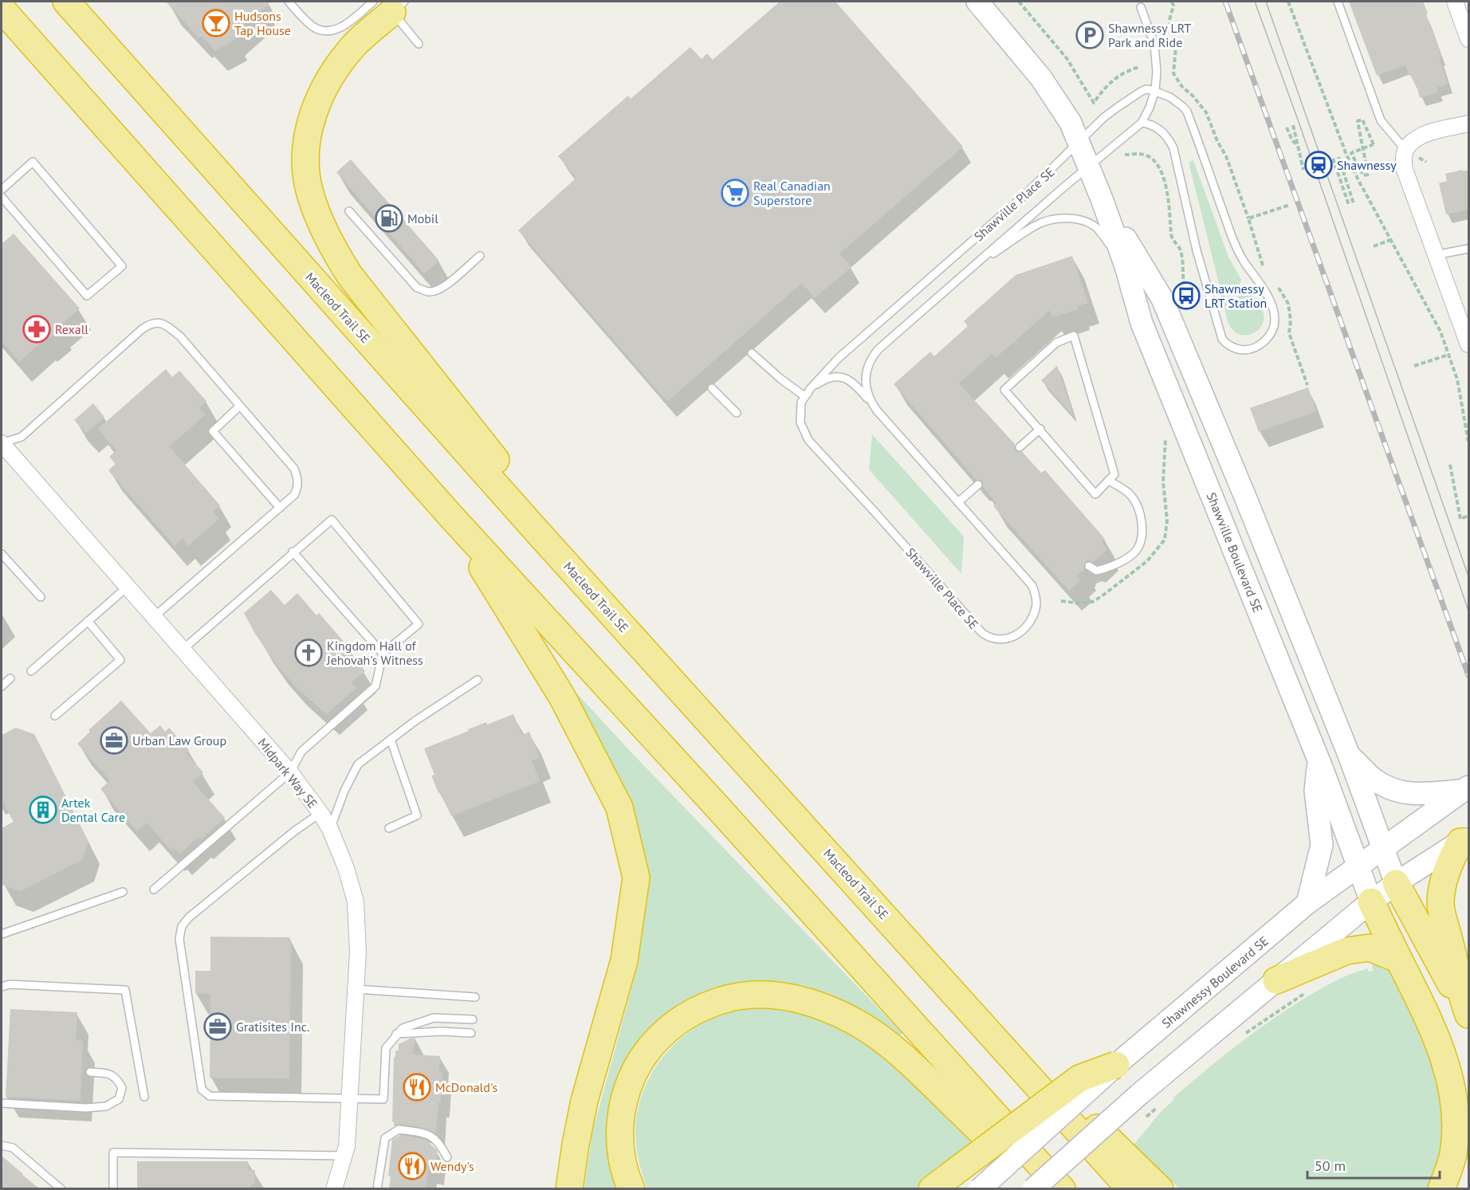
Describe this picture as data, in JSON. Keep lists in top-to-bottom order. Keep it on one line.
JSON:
{"streets":{"highway":["Macleod Trail SE"],"street":["Shawville Boulevard SE","Midpark Way SE","Shawnessy Boulevard SE"],"lane":["Shawville Place SE"]},"crossings":[["Shawville Place SE","Shawville Boulevard SE"],["Shawville Boulevard SE","Shawnessy Boulevard SE"]],"places":{"bar":["Hudsons Tap House"],"parking":["Shawnessy LRT Park and Ride"],"station":["Shawnessy"],"supermarket":["Real Canadian Superstore"],"fuel station":["Mobil"],"bus stop":["Shawnessy LRT Station"],"pharmacy":["Rexall"],"church":["Kingdom Hall of Jehovah's Witness"],"office":["Urban Law Group","Gratisites Inc."],"building":["Artek Dental Care"],"restaurant":["McDonald's","Wendy's"]},"scale_bar":"50 m"}
